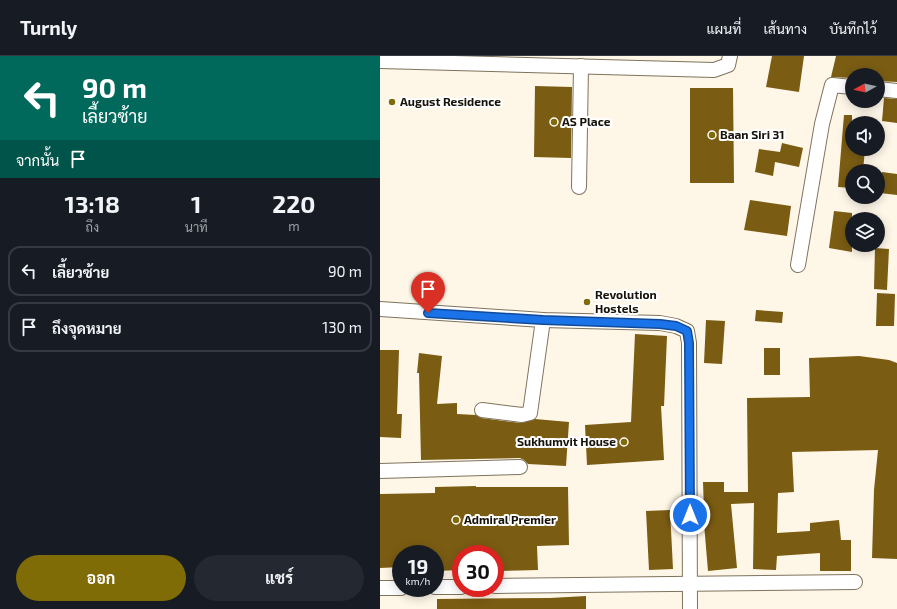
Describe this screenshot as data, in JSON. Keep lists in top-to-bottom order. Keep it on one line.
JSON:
{"places":["August Residence","AS Place","Baan Siri 31","Revolution Hostels","Sukhumvit House","Admiral Premier"],"north":"left","page":{"header":"Turnly","nav":["แผนที่","เส้นทาง","บันทึกไว้"],"turn":["90 m","เลี้ยวซ้าย"],"then":"จากนั้น","eta":["13:18","ถึง","1","นาที","220","m"],"list":[{"name":"เลี้ยวซ้าย","value":"90 m"},{"name":"ถึงจุดหมาย","value":"130 m"}],"speed":"19 km/h","limit":"30","buttons":["ออก","แชร์"]}}
